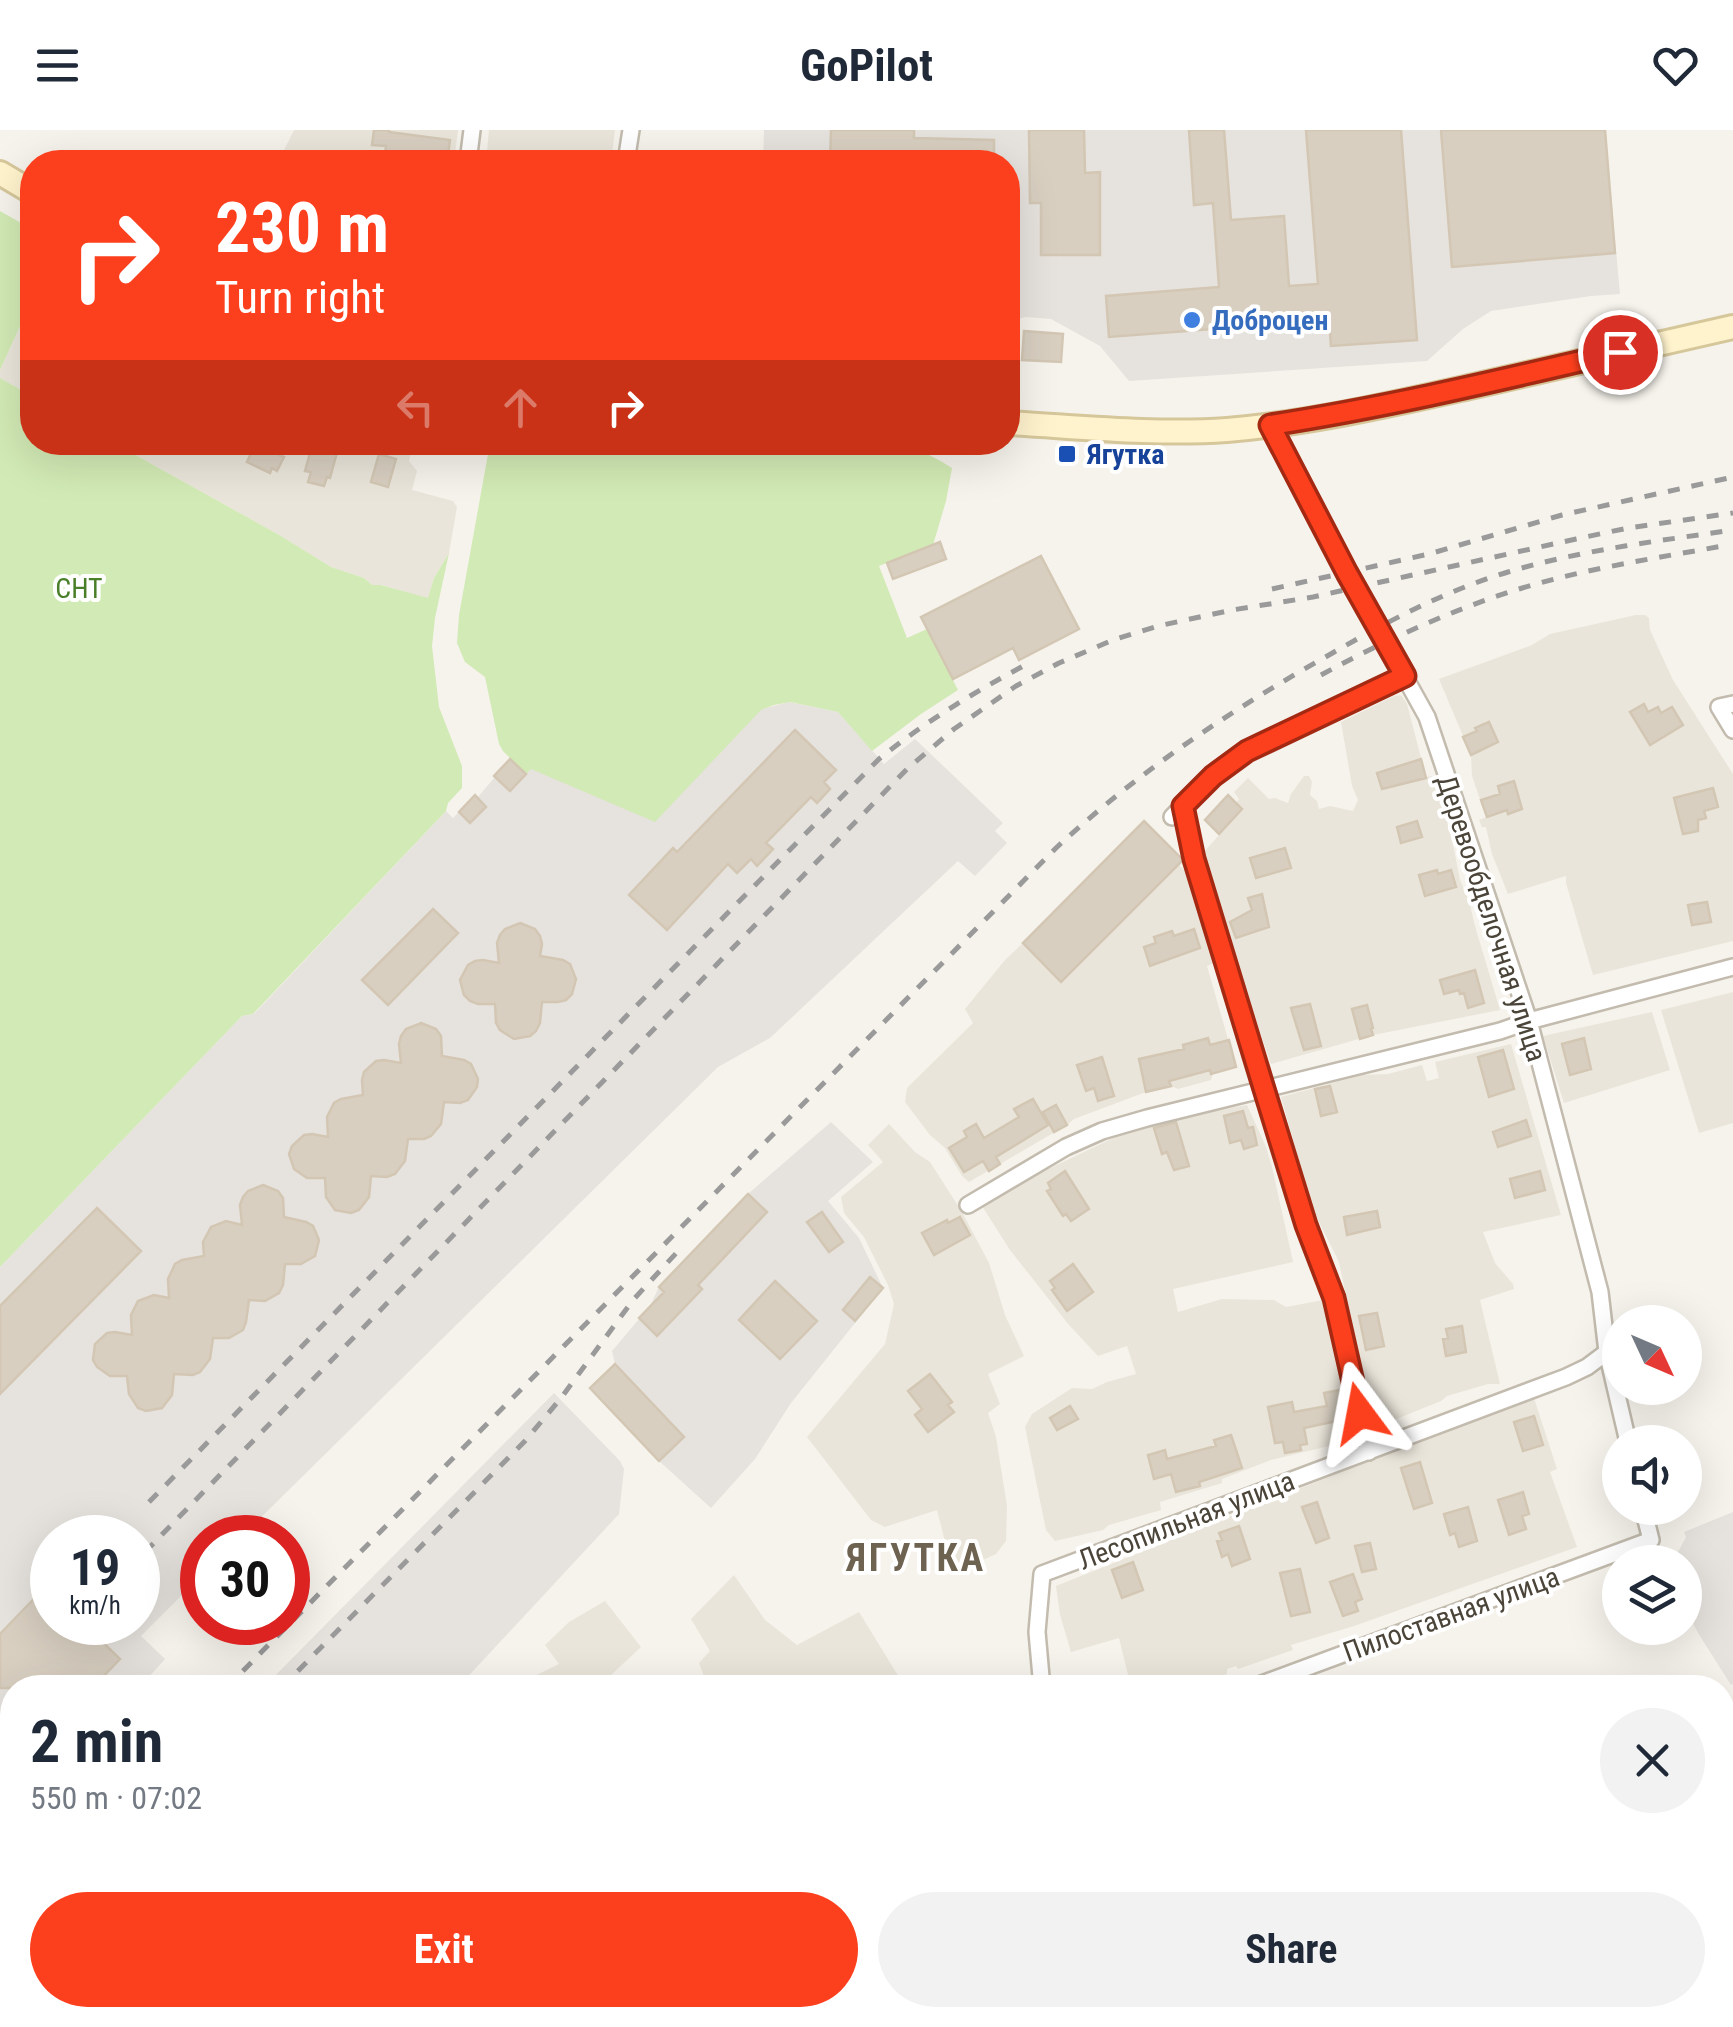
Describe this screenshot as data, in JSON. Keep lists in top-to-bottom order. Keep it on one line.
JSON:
{"streets":{"street":["Деревообделочная улица","Лесопильная улица","Пилоставная улица"]},"districts":["ЯГУТКА"],"parks":["СНТ"],"places":{"other":["Доброцен"],"transit":["Ягутка"]},"north":"bottom right","page":{"header":"GoPilot","turn":["230 m","Turn right"],"speed":"19 km/h","limit":"30","heading":["2 min","550 m · 07:02"],"buttons":["Exit","Share"]}}
